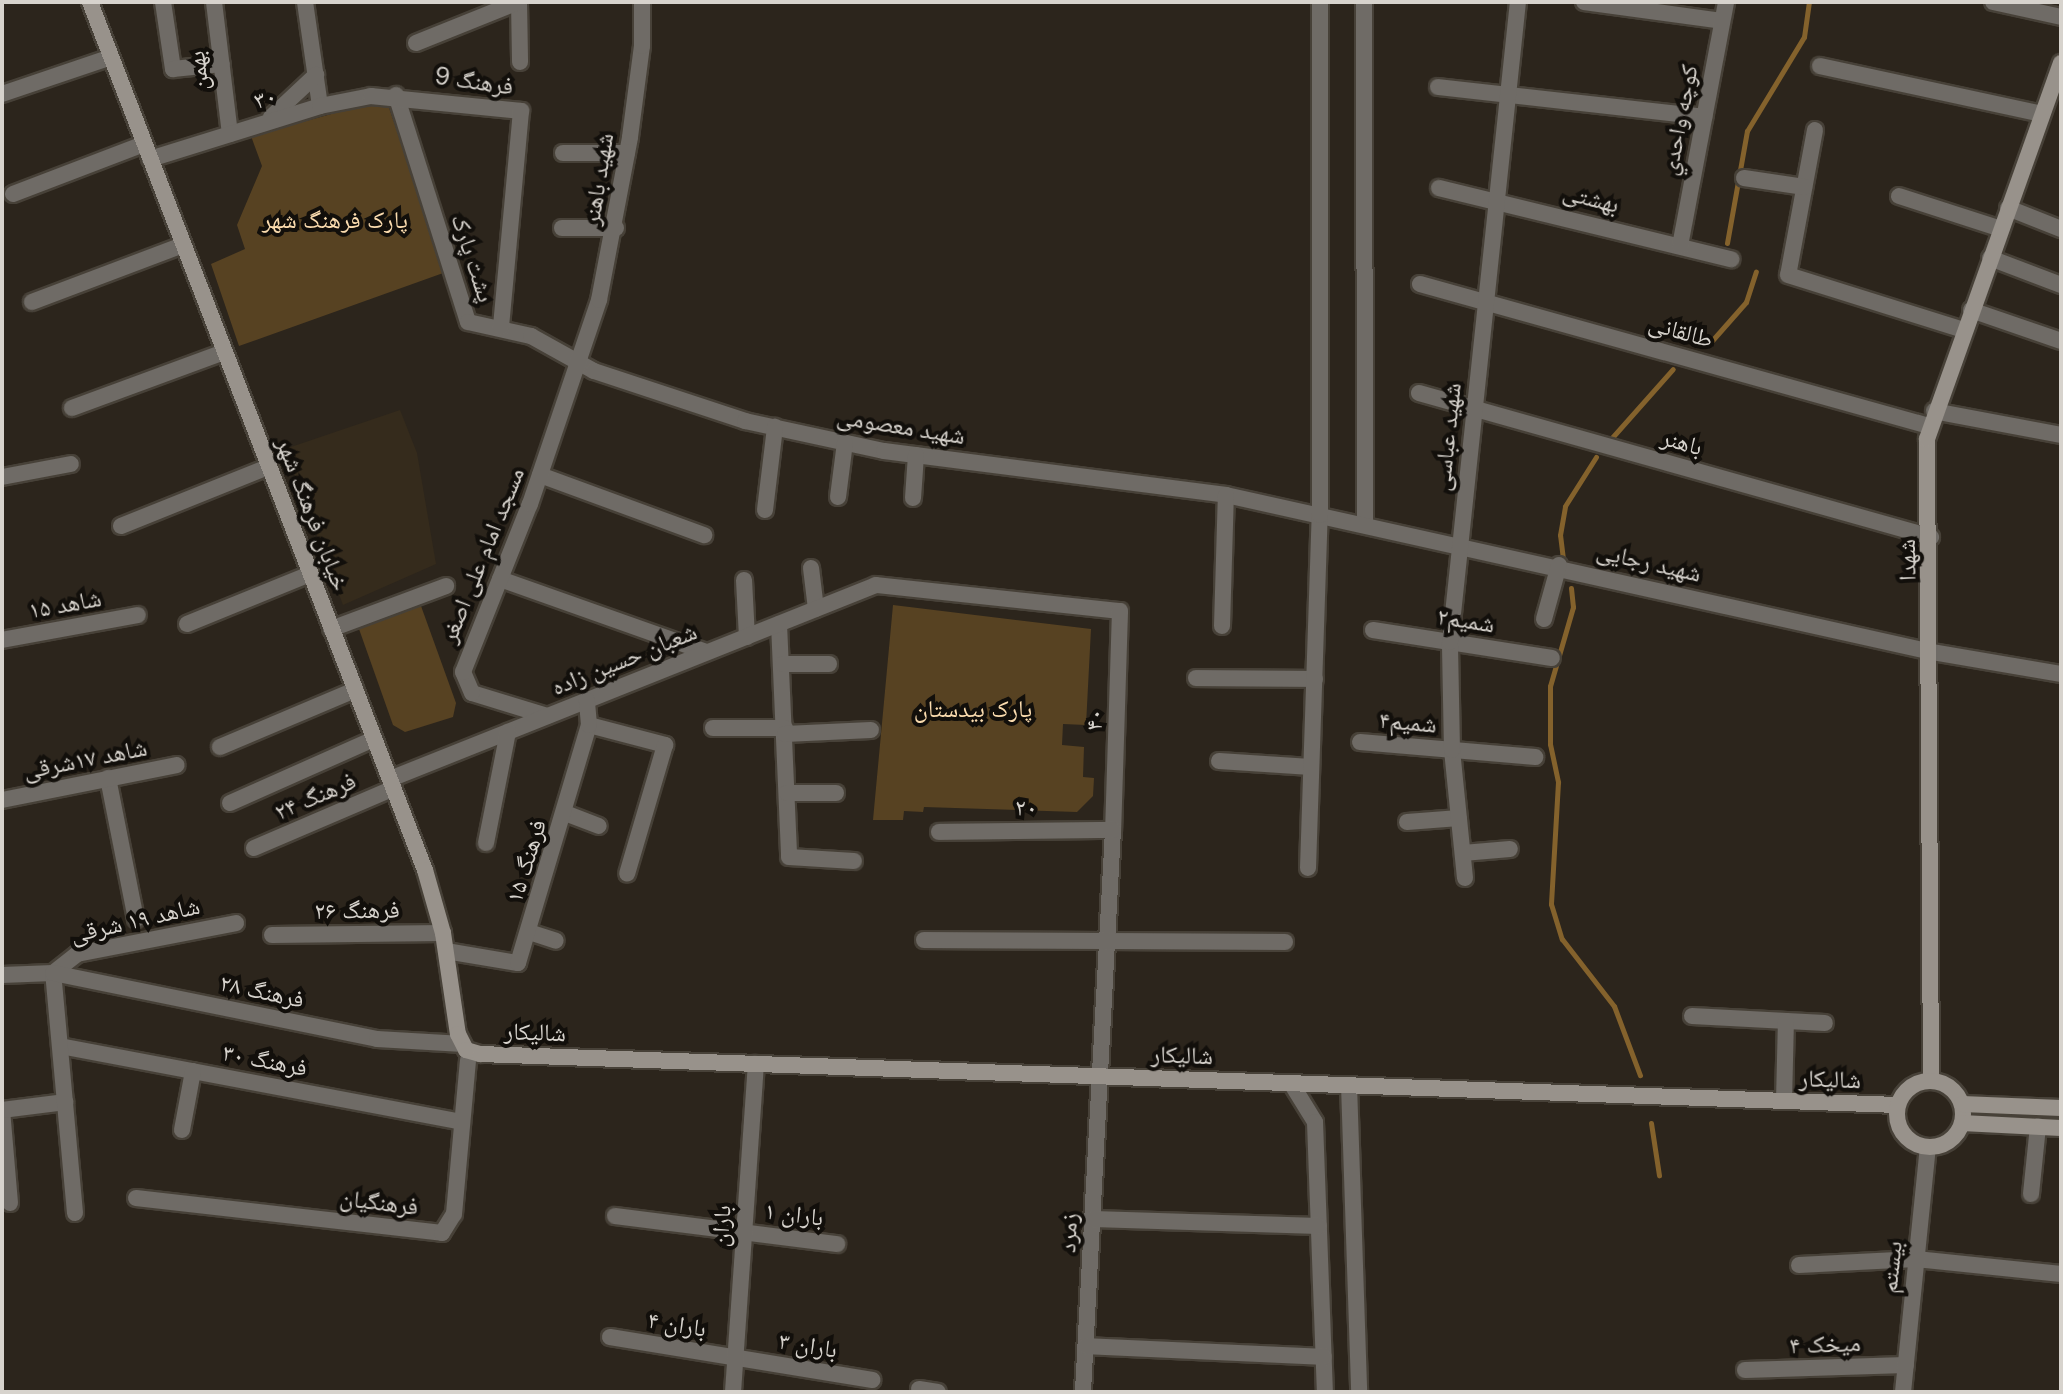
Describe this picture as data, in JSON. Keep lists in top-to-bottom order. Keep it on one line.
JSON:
{"streets":{"main road":["خیابان فرهنگ شهر","شهدا","شالیکار"],"street":["بهمن","فرهنگ 9","۳۰","كوچه واحدي","شهید باهنر","بهشتی","پشت پارک","طالقانی","شهید معصومی","شهید عباسی","باهنر","مسجد امام علی اصغر","شهید رجایی","شاهد ۱۵","شمیم۲","شعبان حسین زاده","۴۰","شمیم۴","شاهد ۱۷شرقی","فرهنگ ۲۴","۲۰","فرهنگ ۱۵","فرهنگ ۲۶","شاهد ۱۹ شرقی","فرهنگ ۲۸","فرهنگ ۳۰","فرهنگیان","باران ۱","باران","زمرد","بیستم","باران ۴","میخک ۴","باران ۳"]},"crossings":[["بهمن","۳۰"],["فرهنگ 9","۳۰"],["فرهنگ 9","پشت پارک"],["۳۰","پشت پارک"],["۳۰","خیابان فرهنگ شهر"],["كوچه واحدي","بهشتی"],["شهید باهنر","پشت پارک"],["شهید باهنر","شهید معصومی"],["شهید باهنر","مسجد امام علی اصغر"],["بهشتی","شهید عباسی"],["پشت پارک","شهید معصومی"],["پشت پارک","مسجد امام علی اصغر"],["طالقانی","شهید عباسی"],["طالقانی","شهدا"],["شهید معصومی","مسجد امام علی اصغر"],["شهید معصومی","شهید رجایی"],["شهید عباسی","باهنر"],["شهید عباسی","شهید رجایی"],["شهید عباسی","شمیم۲"],["شهید عباسی","شمیم۴"],["باهنر","شهدا"],["خیابان فرهنگ شهر","شعبان حسین زاده"],["خیابان فرهنگ شهر","فرهنگ ۲۴"],["خیابان فرهنگ شهر","فرهنگ ۱۵"],["خیابان فرهنگ شهر","فرهنگ ۲۶"],["خیابان فرهنگ شهر","فرهنگ ۲۸"],["خیابان فرهنگ شهر","شالیکار"],["خیابان فرهنگ شهر","فرهنگیان"],["مسجد امام علی اصغر","شعبان حسین زاده"],["شهدا","شهید رجایی"],["شهدا","شالیکار"],["شهدا","بیستم"],["شعبان حسین زاده","۴۰"],["شعبان حسین زاده","فرهنگ ۲۴"],["شعبان حسین زاده","فرهنگ ۱۵"],["۴۰","۲۰"],["۴۰","شالیکار"],["۴۰","زمرد"],["شاهد ۱۹ شرقی","فرهنگ ۲۸"],["فرهنگ ۲۸","شالیکار"],["فرهنگ ۲۸","فرهنگیان"],["شالیکار","فرهنگیان"],["شالیکار","باران"],["شالیکار","زمرد"],["شالیکار","بیستم"],["فرهنگ ۳۰","فرهنگیان"],["باران ۱","باران"],["باران","باران ۴"],["باران","باران ۳"],["بیستم","میخک ۴"],["باران ۴","باران ۳"]],"parks":["پارک فرهنگ شهر","پارک بیدستان"]}
